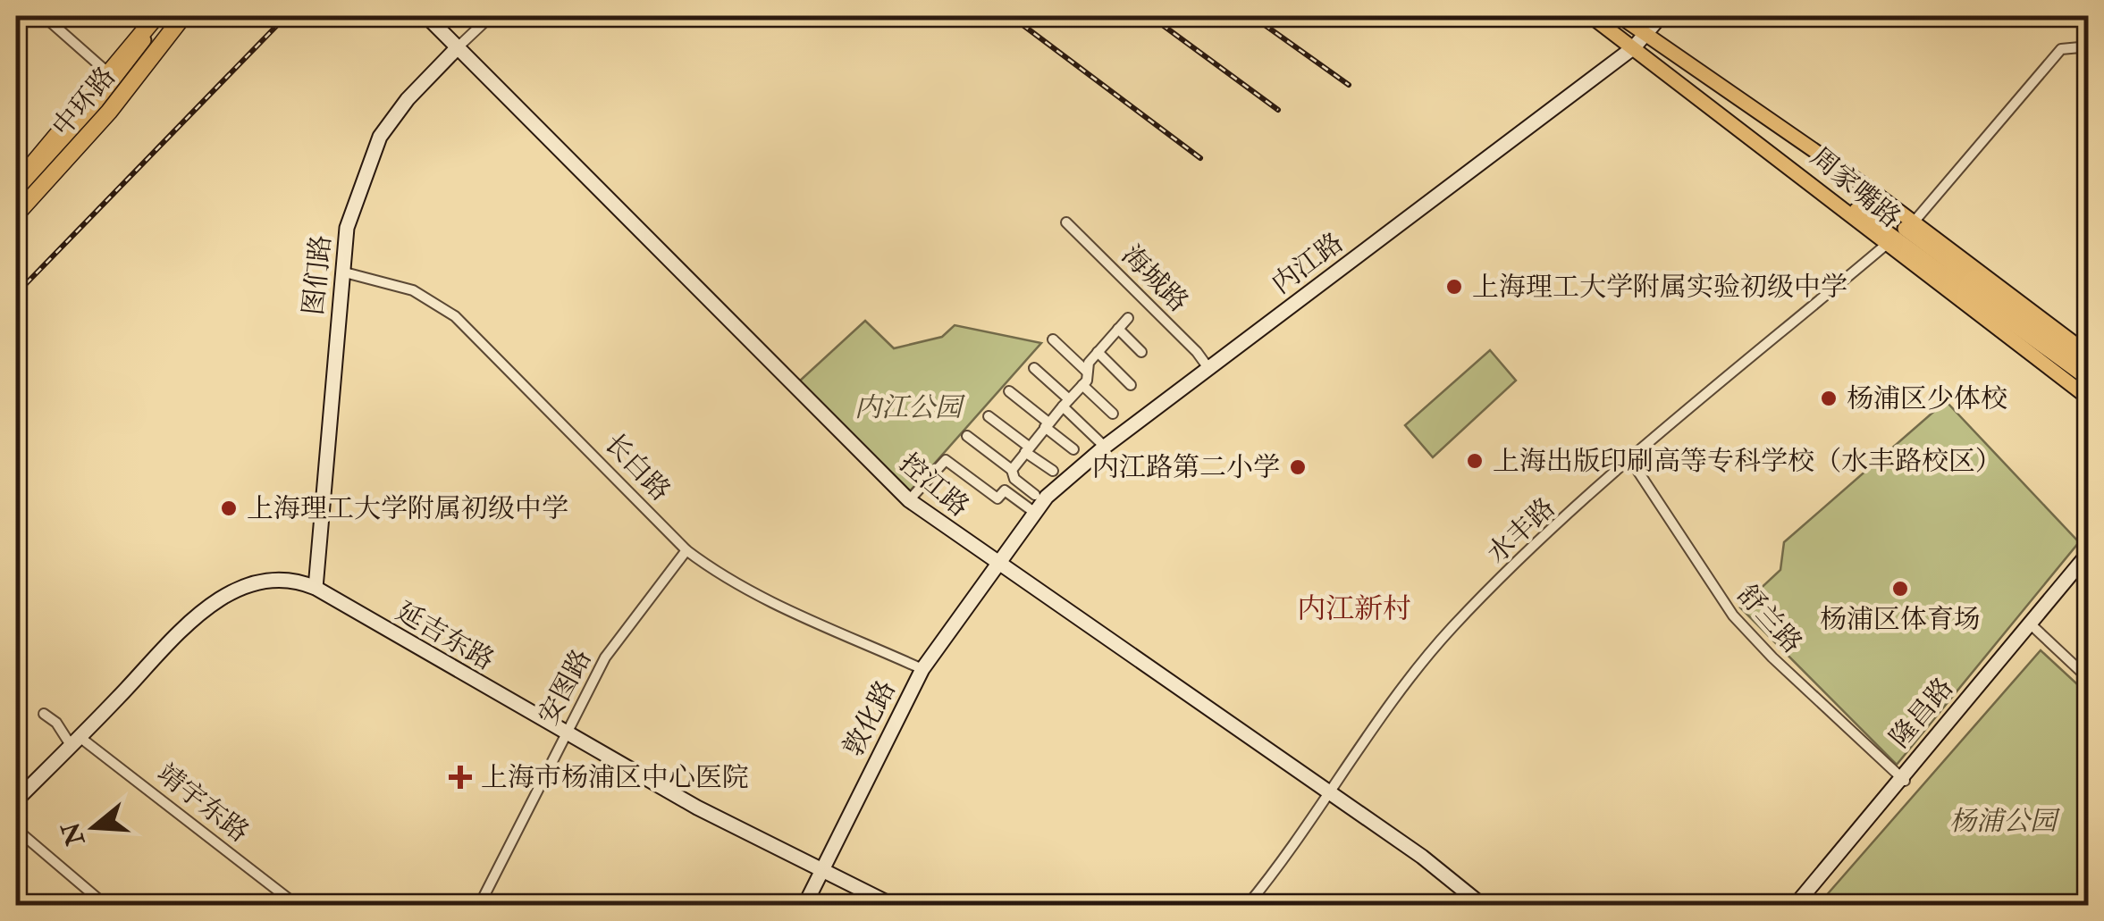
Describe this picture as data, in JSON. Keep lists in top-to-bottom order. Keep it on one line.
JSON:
{"streets":{"highway":["中环路"],"main road":["周家嘴路"],"street":["内江路","图们路","海城路","长白路","控江路","水丰路","舒兰路","延吉东路","安图路","隆昌路","敦化路","靖宇东路"]},"crossings":[["周家嘴路","内江路"],["周家嘴路","水丰路"],["内江路","海城路"],["内江路","控江路"],["内江路","敦化路"],["图们路","长白路"],["图们路","控江路"],["图们路","延吉东路"],["长白路","安图路"],["长白路","敦化路"],["控江路","水丰路"],["控江路","敦化路"],["水丰路","舒兰路"],["舒兰路","隆昌路"],["延吉东路","安图路"],["延吉东路","敦化路"],["延吉东路","靖宇东路"]],"districts":["内江新村"],"parks":["内江公园","杨浦公园"],"places":{"other":["上海理工大学附属实验初级中学","杨浦区少体校","上海出版印刷高等专科学校（水丰路校区）","内江路第二小学","上海理工大学附属初级中学","杨浦区体育场"],"health":["上海市杨浦区中心医院"]},"north":"left"}
